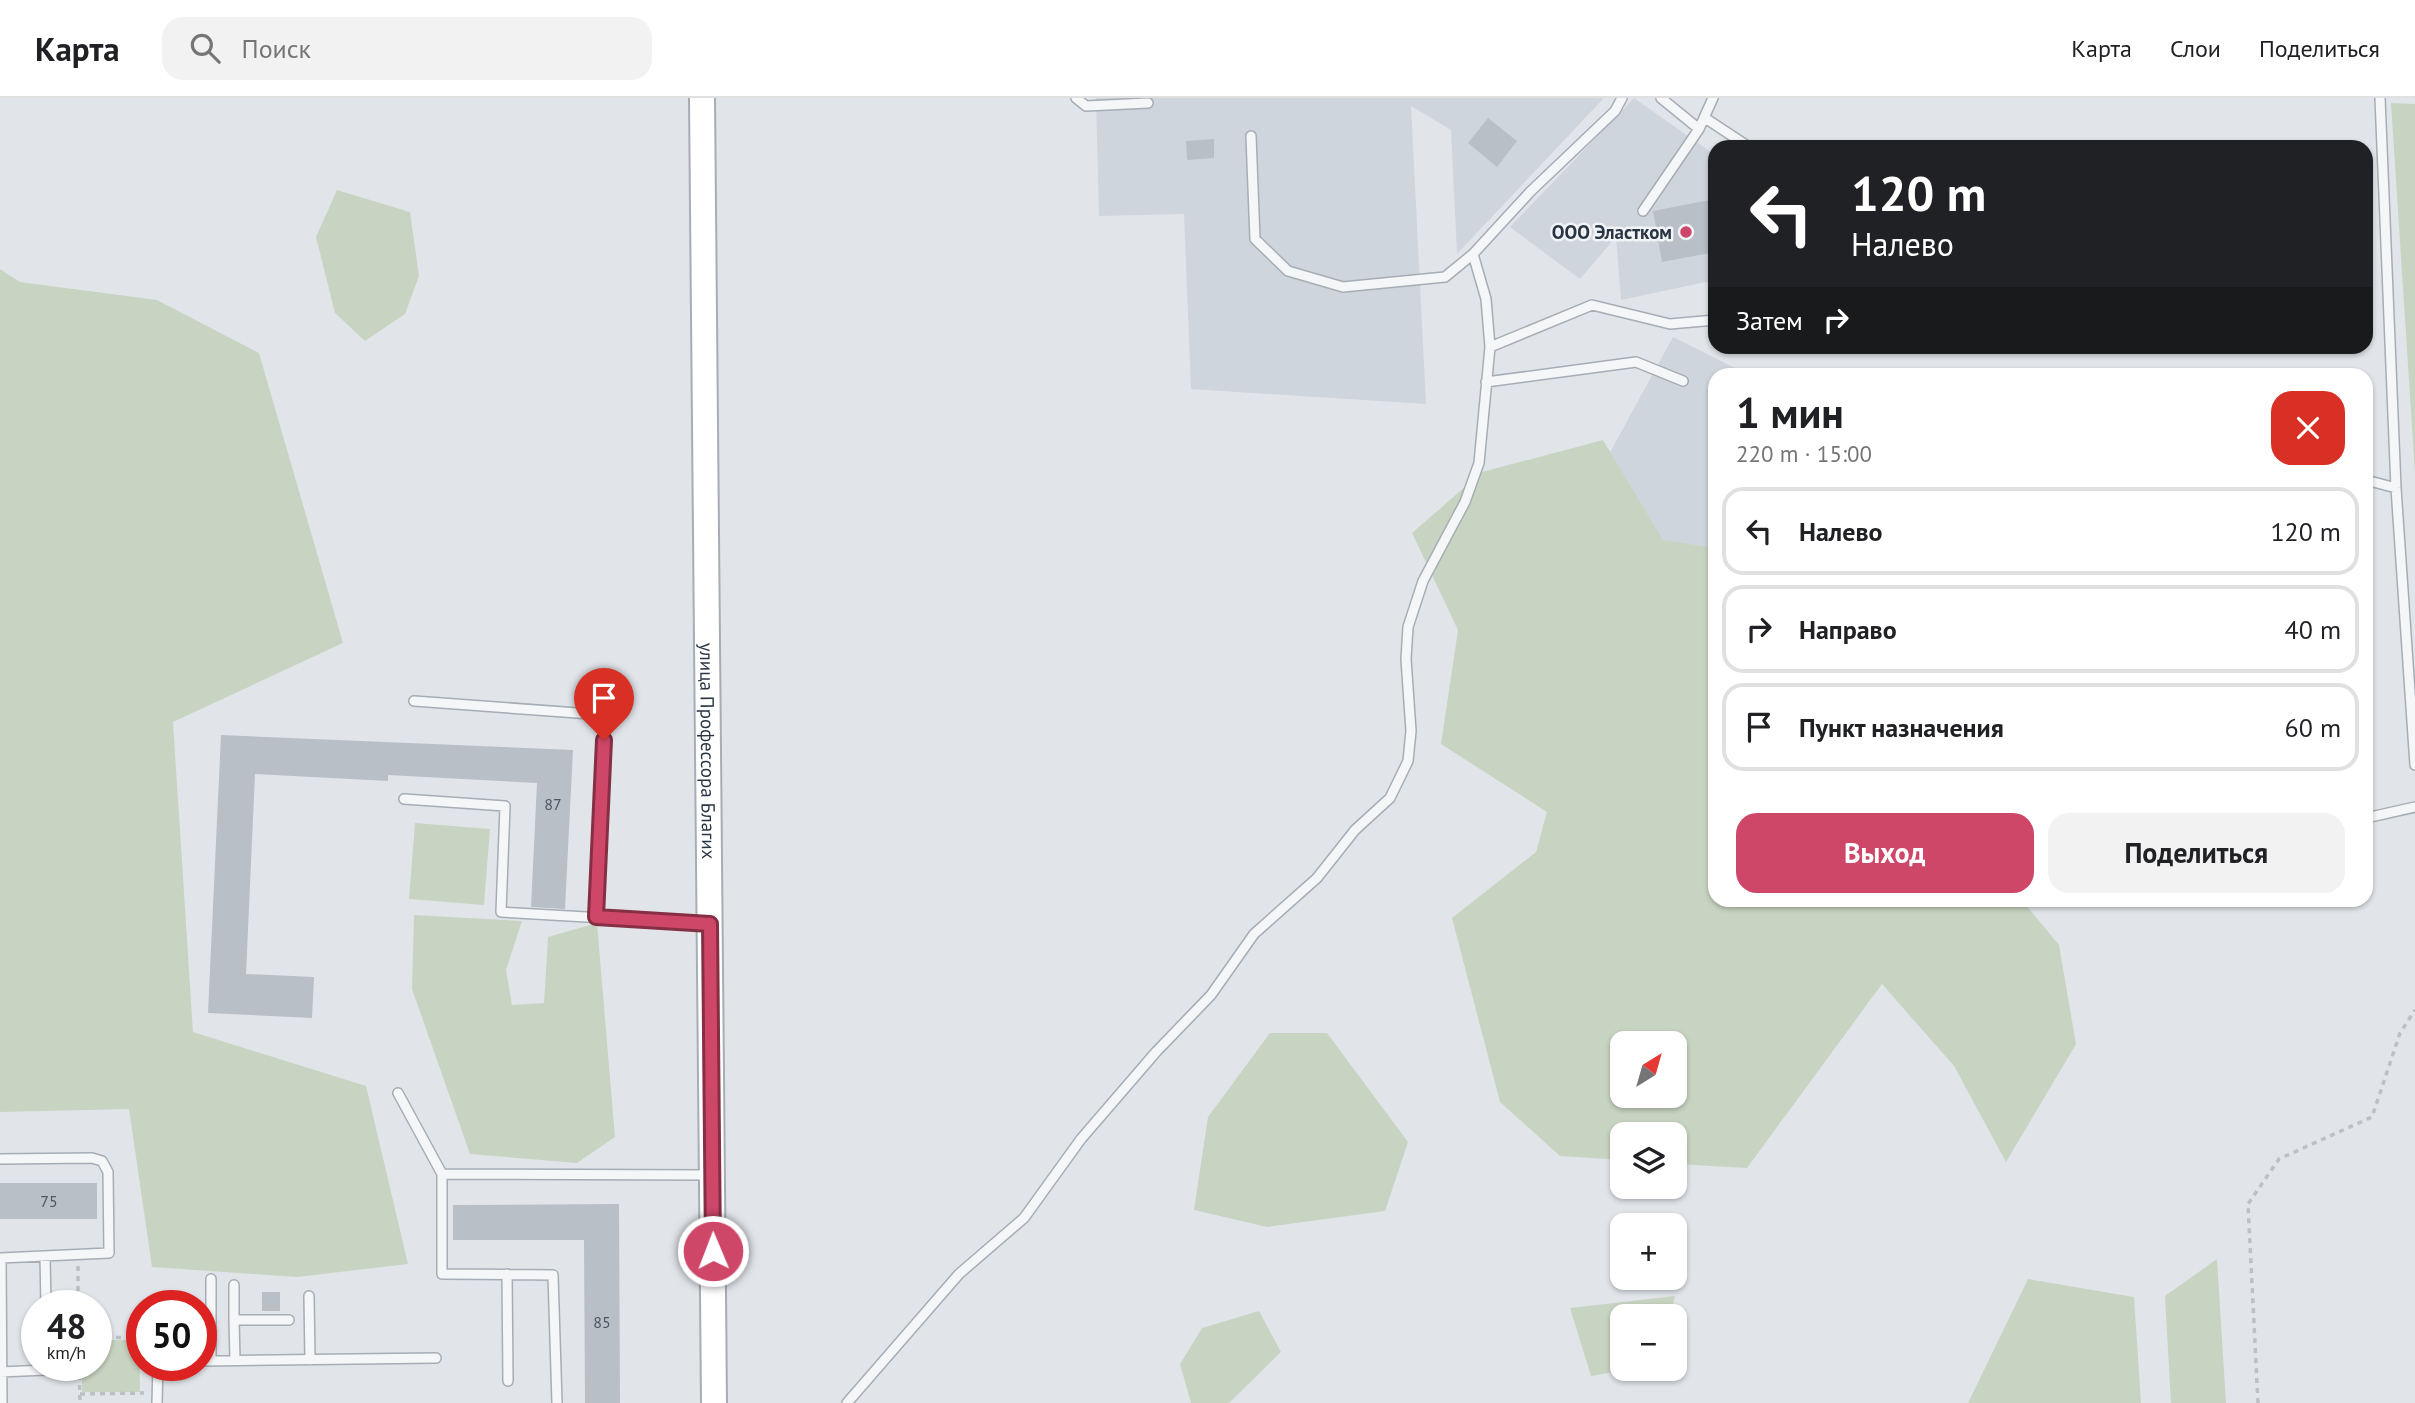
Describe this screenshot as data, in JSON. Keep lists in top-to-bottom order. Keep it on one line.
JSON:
{"streets":{"main road":["улица Профессора Благих"]},"places":["ООО Эластком"],"house_numbers":["87","75","85"],"north":"top right","page":{"header":"Карта","search":"Поиск","nav":["Карта","Слои","Поделиться"],"turn":["120 m","Налево"],"then":"Затем","heading":["1 мин","220 m · 15:00"],"list":[{"name":"Налево","value":"120 m"},{"name":"Направо","value":"40 m"},{"name":"Пункт назначения","value":"60 m"}],"buttons":["Выход","Поделиться"],"map_buttons":["+","−"],"speed":"48 km/h","limit":"50"}}
